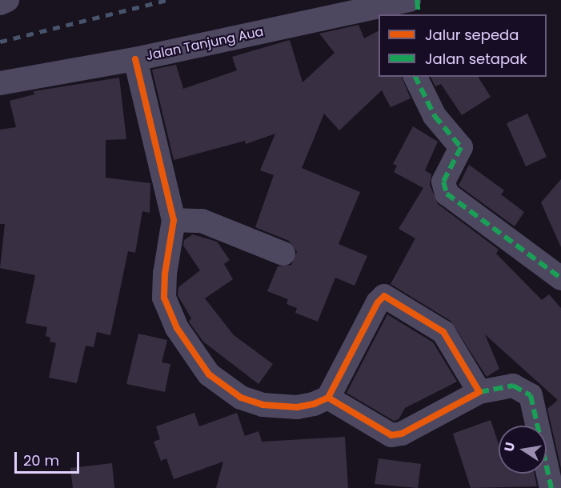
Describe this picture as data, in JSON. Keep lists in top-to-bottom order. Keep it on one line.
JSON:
{"streets":{"street":["Jalan Tanjung Aua"]},"legend":["Jalur sepeda","Jalan setapak"],"scale_bar":"20 m","north":"left"}
